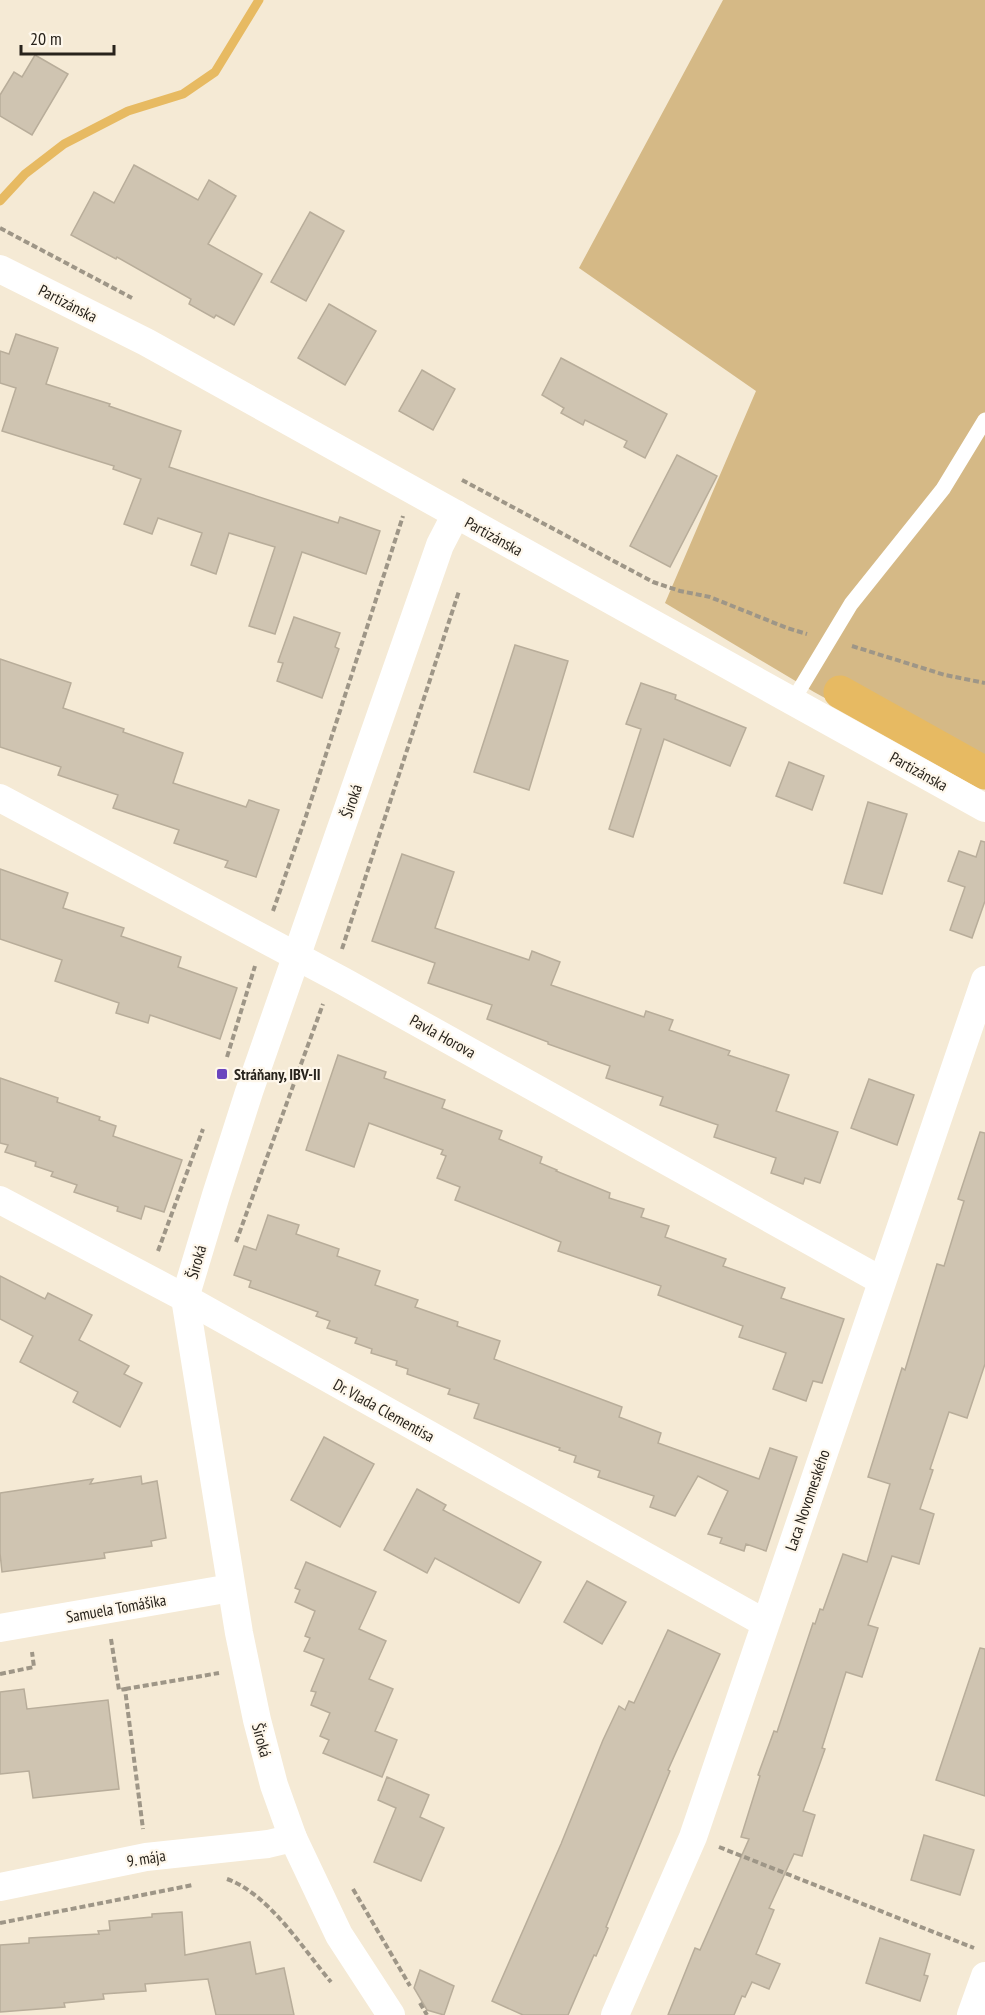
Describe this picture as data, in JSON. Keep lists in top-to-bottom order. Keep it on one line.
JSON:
{"streets":{"street":["Partizánska","Široká","Pavla Horova","Dr. Vlada Clementisa","Laca Novomeského","Samuela Tomášika","9. mája"]},"crossings":[["Partizánska","Široká"],["Široká","Pavla Horova"],["Široká","Dr. Vlada Clementisa"],["Široká","Samuela Tomášika"],["Široká","9. mája"],["Pavla Horova","Laca Novomeského"],["Dr. Vlada Clementisa","Laca Novomeského"]],"places":{"transit":["Stráňany, IBV-II"]},"scale_bar":"20 m"}
